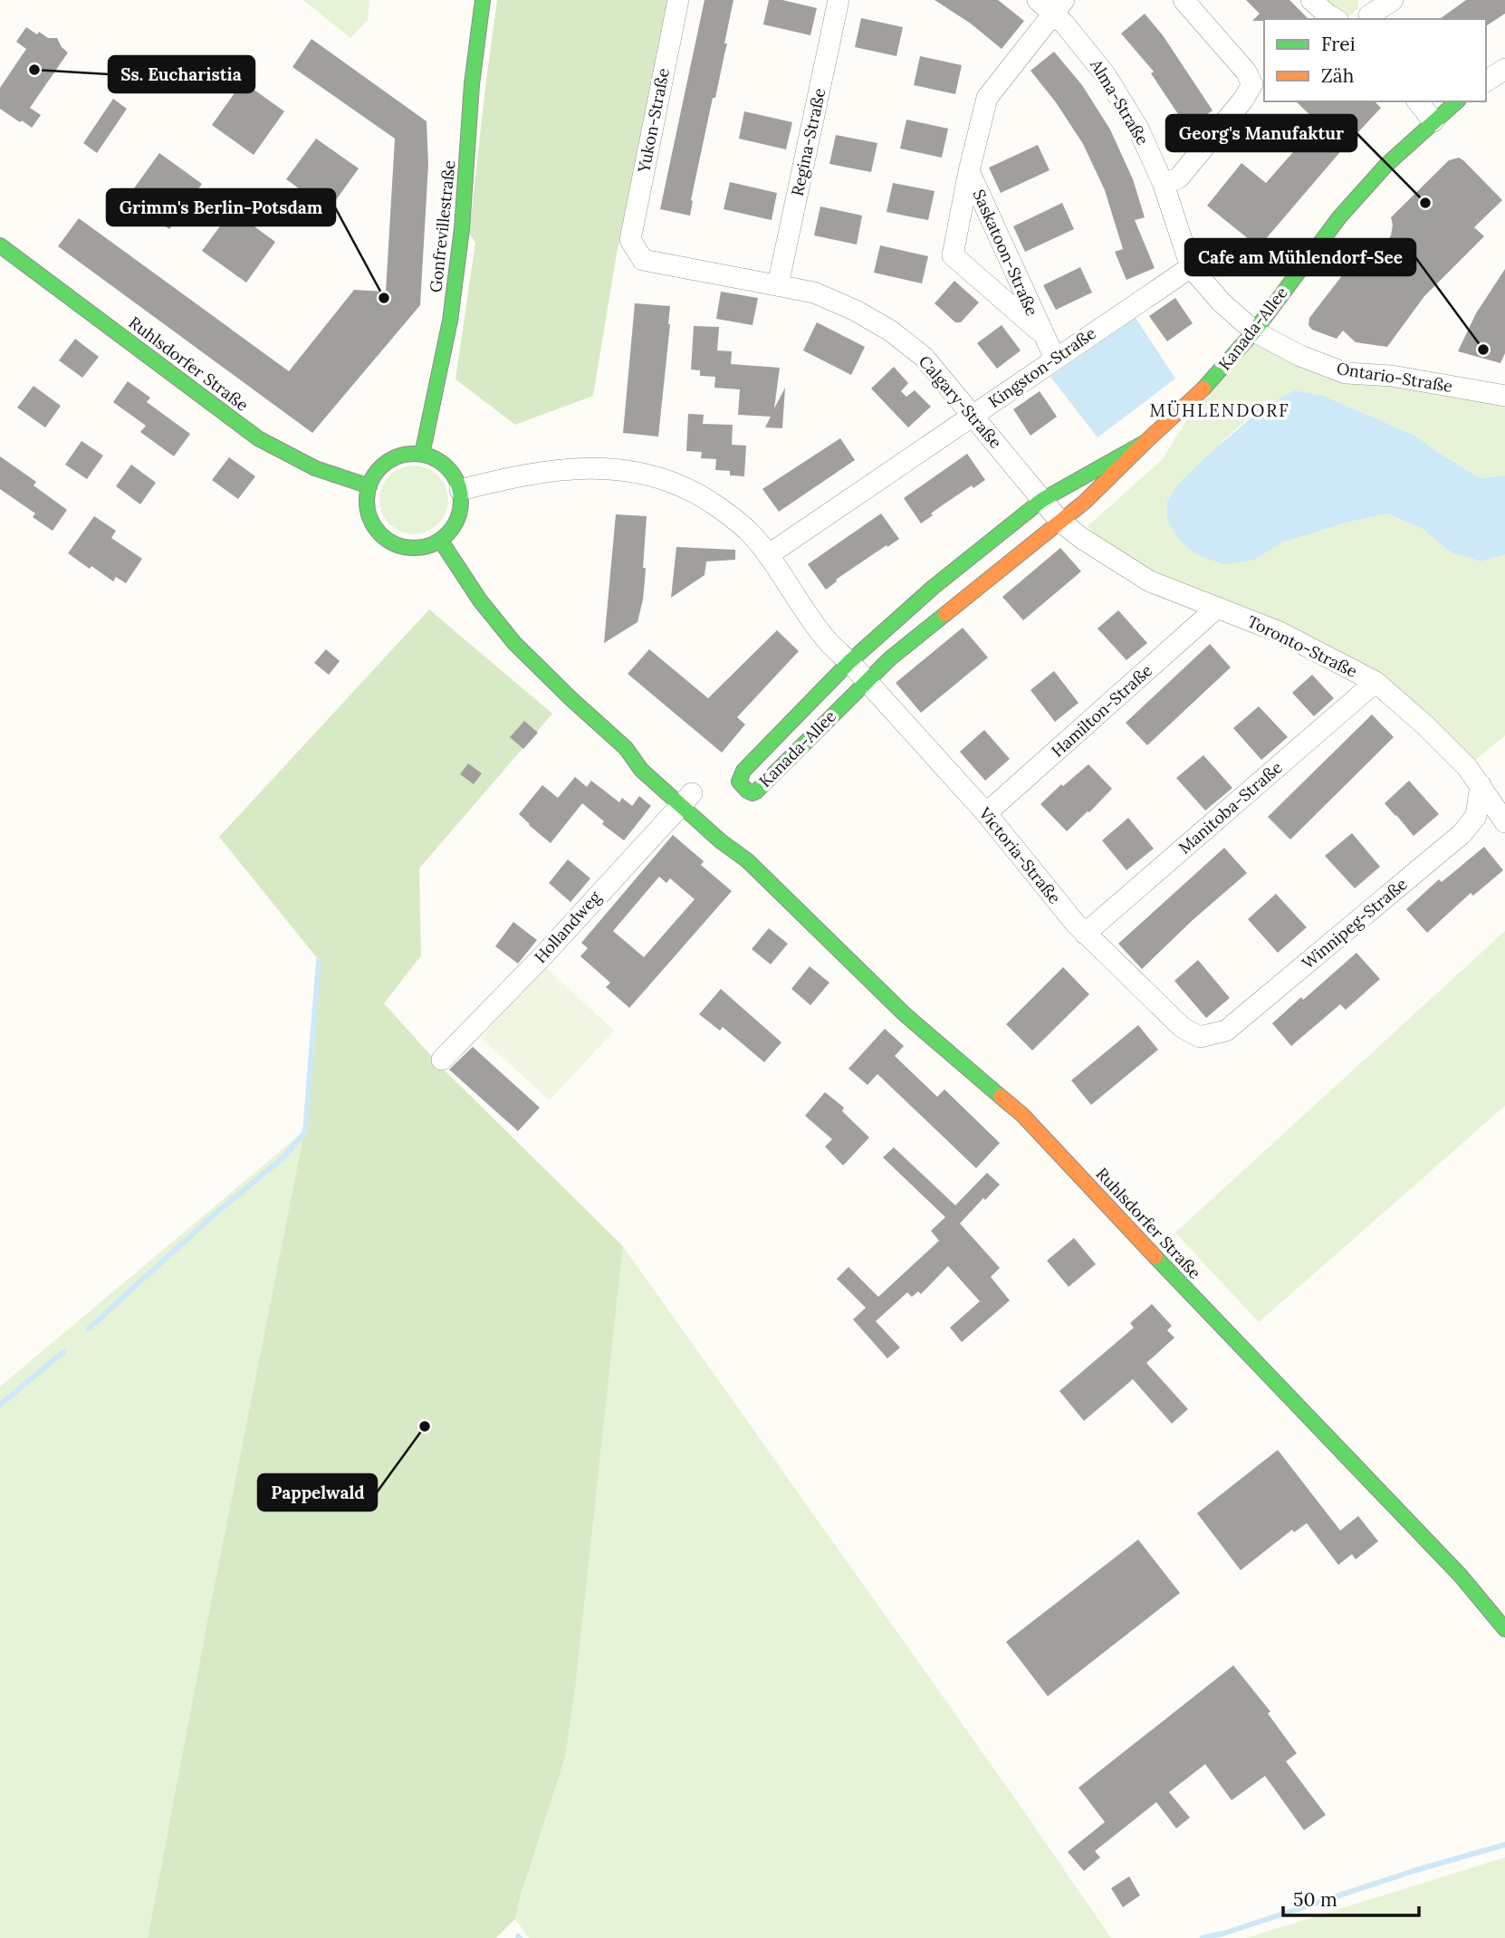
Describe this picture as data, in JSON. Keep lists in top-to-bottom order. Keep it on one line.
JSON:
{"streets":{"main road":["Gonfrevillestraße","Kanada-Allee","Ruhlsdorfer Straße"],"street":["Alma-Straße","Yukon-Straße","Regina-Straße","Saskatoon-Straße","Kingston-Straße","Ontario-Straße","Calgary-Straße","Toronto-Straße","Hamilton-Straße","Manitoba-Straße","Victoria-Straße","Winnipeg-Straße","Hollandweg"]},"crossings":[["Alma-Straße","Saskatoon-Straße"],["Alma-Straße","Kanada-Allee"],["Alma-Straße","Kingston-Straße"],["Alma-Straße","Ontario-Straße"],["Yukon-Straße","Calgary-Straße"],["Regina-Straße","Calgary-Straße"],["Gonfrevillestraße","Ruhlsdorfer Straße"],["Gonfrevillestraße","Victoria-Straße"],["Saskatoon-Straße","Kingston-Straße"],["Kanada-Allee","Ontario-Straße"],["Kanada-Allee","Calgary-Straße"],["Kanada-Allee","Toronto-Straße"],["Kanada-Allee","Victoria-Straße"],["Ruhlsdorfer Straße","Victoria-Straße"],["Ruhlsdorfer Straße","Hollandweg"],["Kingston-Straße","Calgary-Straße"],["Kingston-Straße","Victoria-Straße"],["Calgary-Straße","Toronto-Straße"],["Toronto-Straße","Hamilton-Straße"],["Toronto-Straße","Manitoba-Straße"],["Toronto-Straße","Winnipeg-Straße"],["Hamilton-Straße","Victoria-Straße"],["Manitoba-Straße","Victoria-Straße"],["Victoria-Straße","Winnipeg-Straße"]],"districts":["MÜHLENDORF"],"places":["Ss. Eucharistia","Georg's Manufaktur","Grimm's Berlin-Potsdam","Cafe am Mühlendorf-See","Pappelwald"],"legend":["Frei","Zäh"],"scale_bar":"50 m"}
